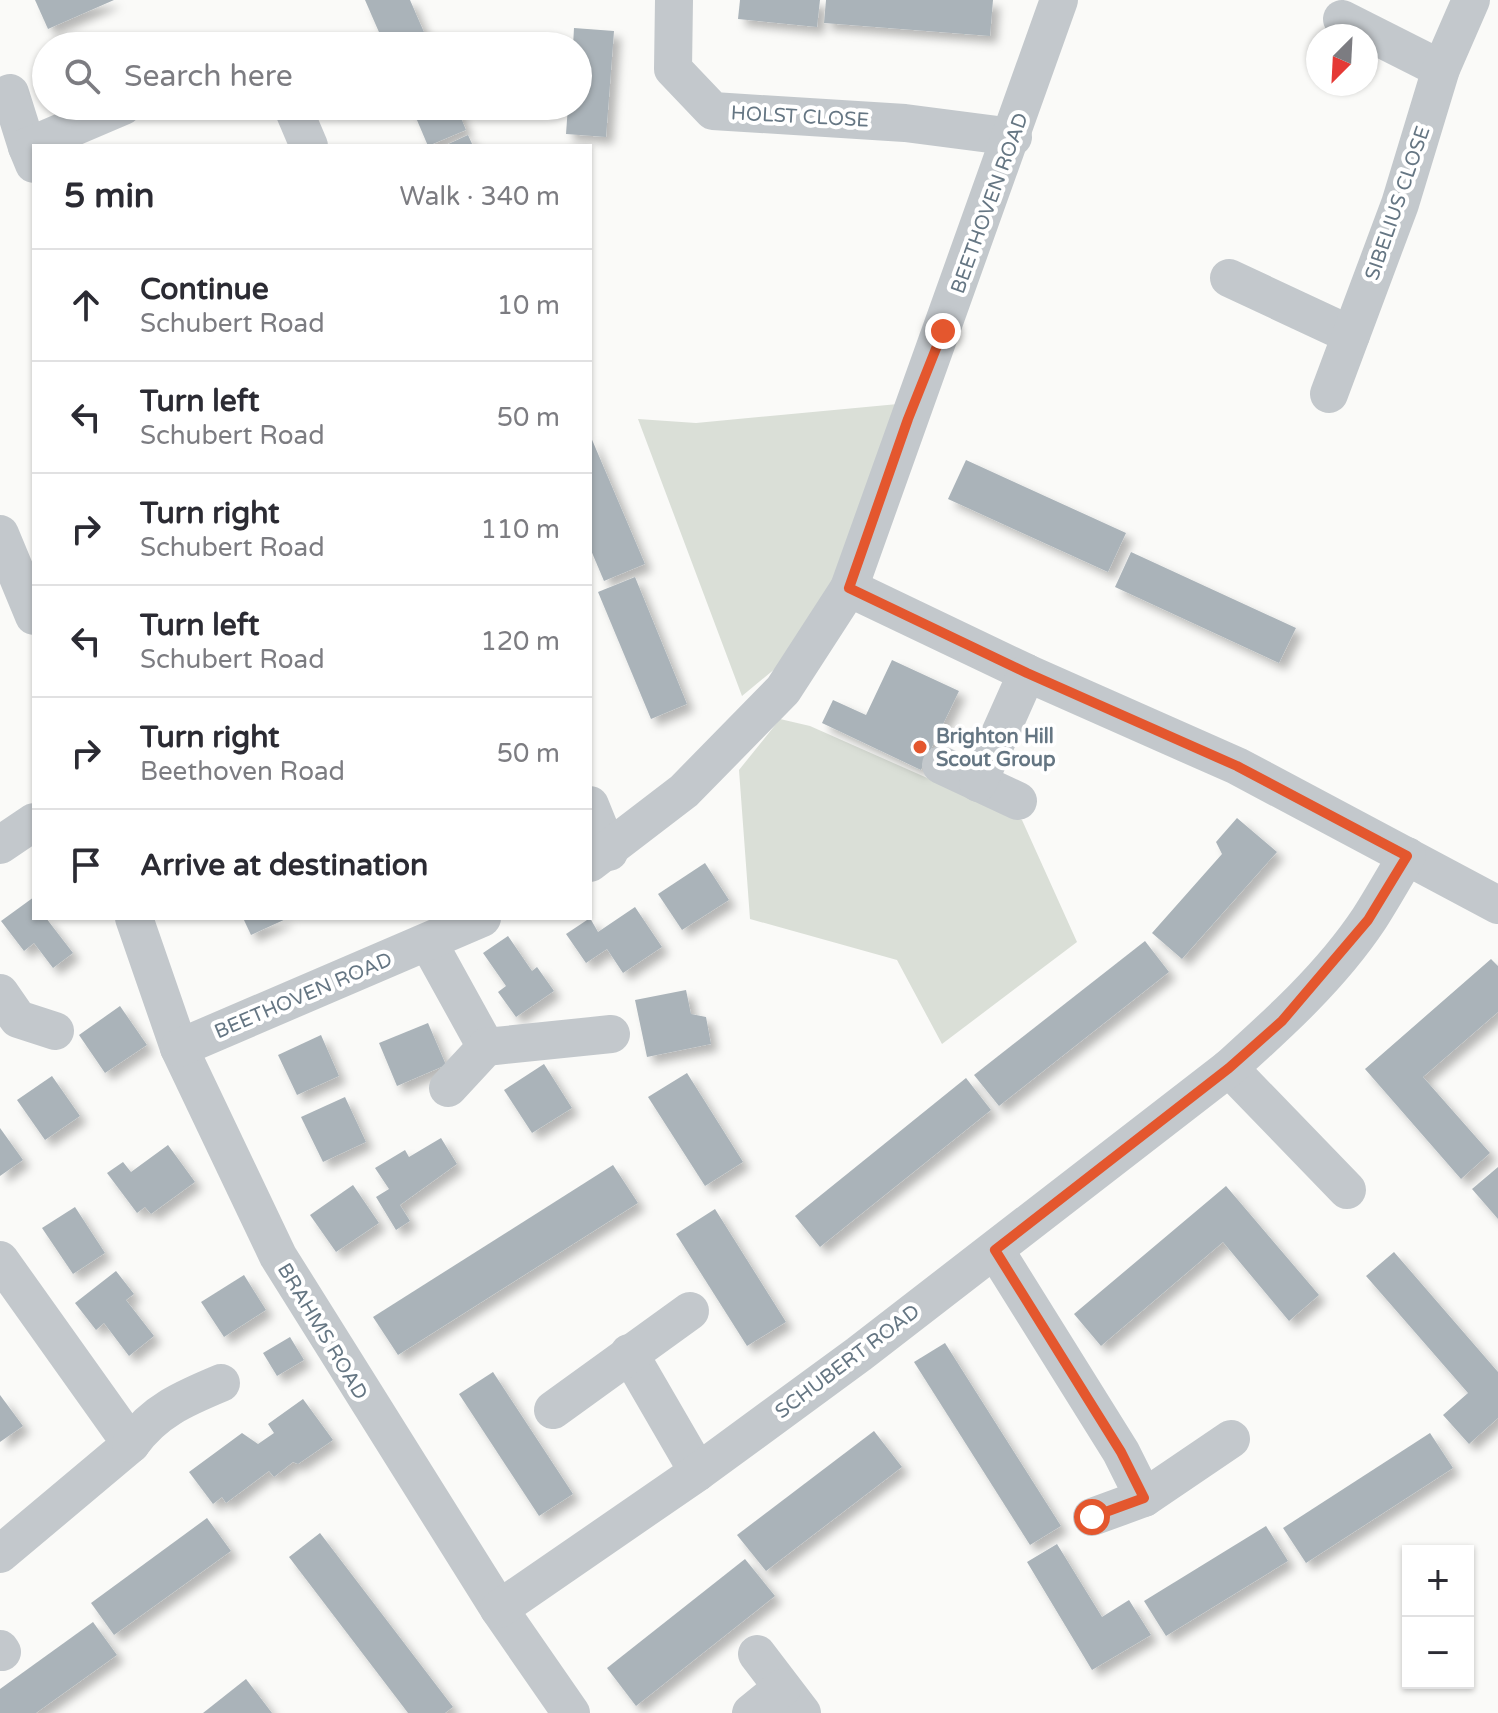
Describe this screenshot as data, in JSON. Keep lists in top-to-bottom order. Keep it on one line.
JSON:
{"streets":{"street":["HOLST CLOSE","BEETHOVEN ROAD","SIBELIUS CLOSE","BRAHMS ROAD","SCHUBERT ROAD"]},"crossings":[["HOLST CLOSE","BEETHOVEN ROAD"],["BEETHOVEN ROAD","BRAHMS ROAD"],["BRAHMS ROAD","SCHUBERT ROAD"]],"places":["Brighton Hill Scout Group"],"north":"bottom left","page":{"search":"Search here","heading":["5 min","Walk · 340 m"],"list":[["Continue","Schubert Road","10 m"],["Turn left","Schubert Road","50 m"],["Turn right","Schubert Road","110 m"],["Turn left","Schubert Road","120 m"],["Turn right","Beethoven Road","50 m"],"Arrive at destination"],"map_buttons":["+","−"]}}
